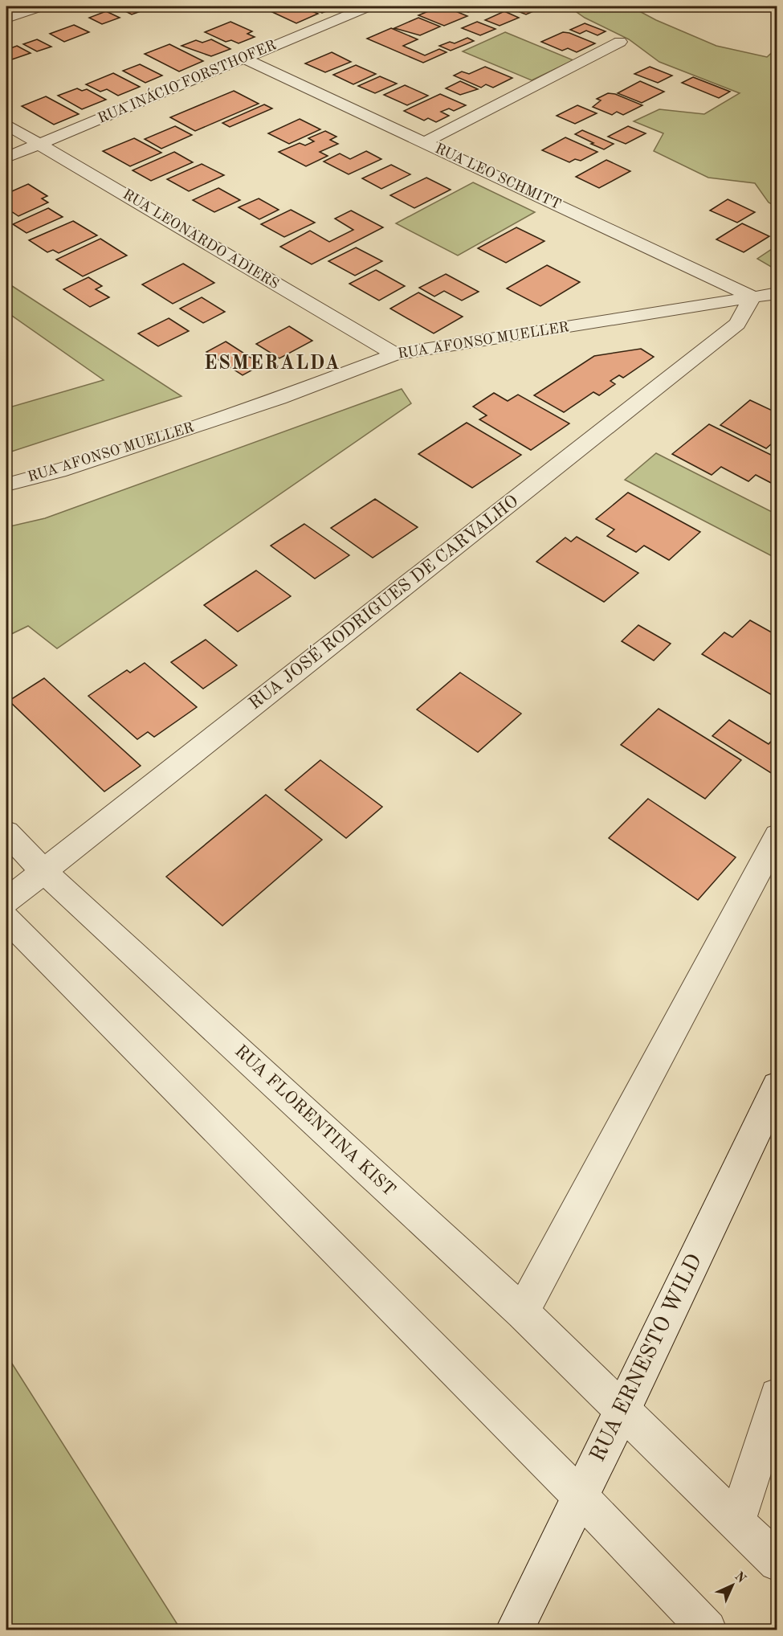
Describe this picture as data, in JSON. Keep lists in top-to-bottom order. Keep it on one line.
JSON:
{"streets":{"street":["RUA INÁCIO FORSTHOFER","RUA LEO SCHMITT","RUA LEONARDO ADIERS","RUA AFONSO MUELLER","RUA JOSÉ RODRIGUES DE CARVALHO","RUA FLORENTINA KIST","RUA ERNESTO WILD"]},"crossings":[["RUA INÁCIO FORSTHOFER","RUA LEO SCHMITT"],["RUA INÁCIO FORSTHOFER","RUA LEONARDO ADIERS"],["RUA LEO SCHMITT","RUA AFONSO MUELLER"],["RUA LEO SCHMITT","RUA JOSÉ RODRIGUES DE CARVALHO"],["RUA LEONARDO ADIERS","RUA AFONSO MUELLER"],["RUA AFONSO MUELLER","RUA JOSÉ RODRIGUES DE CARVALHO"],["RUA JOSÉ RODRIGUES DE CARVALHO","RUA FLORENTINA KIST"],["RUA FLORENTINA KIST","RUA ERNESTO WILD"]],"districts":["ESMERALDA"],"north":"top right"}
